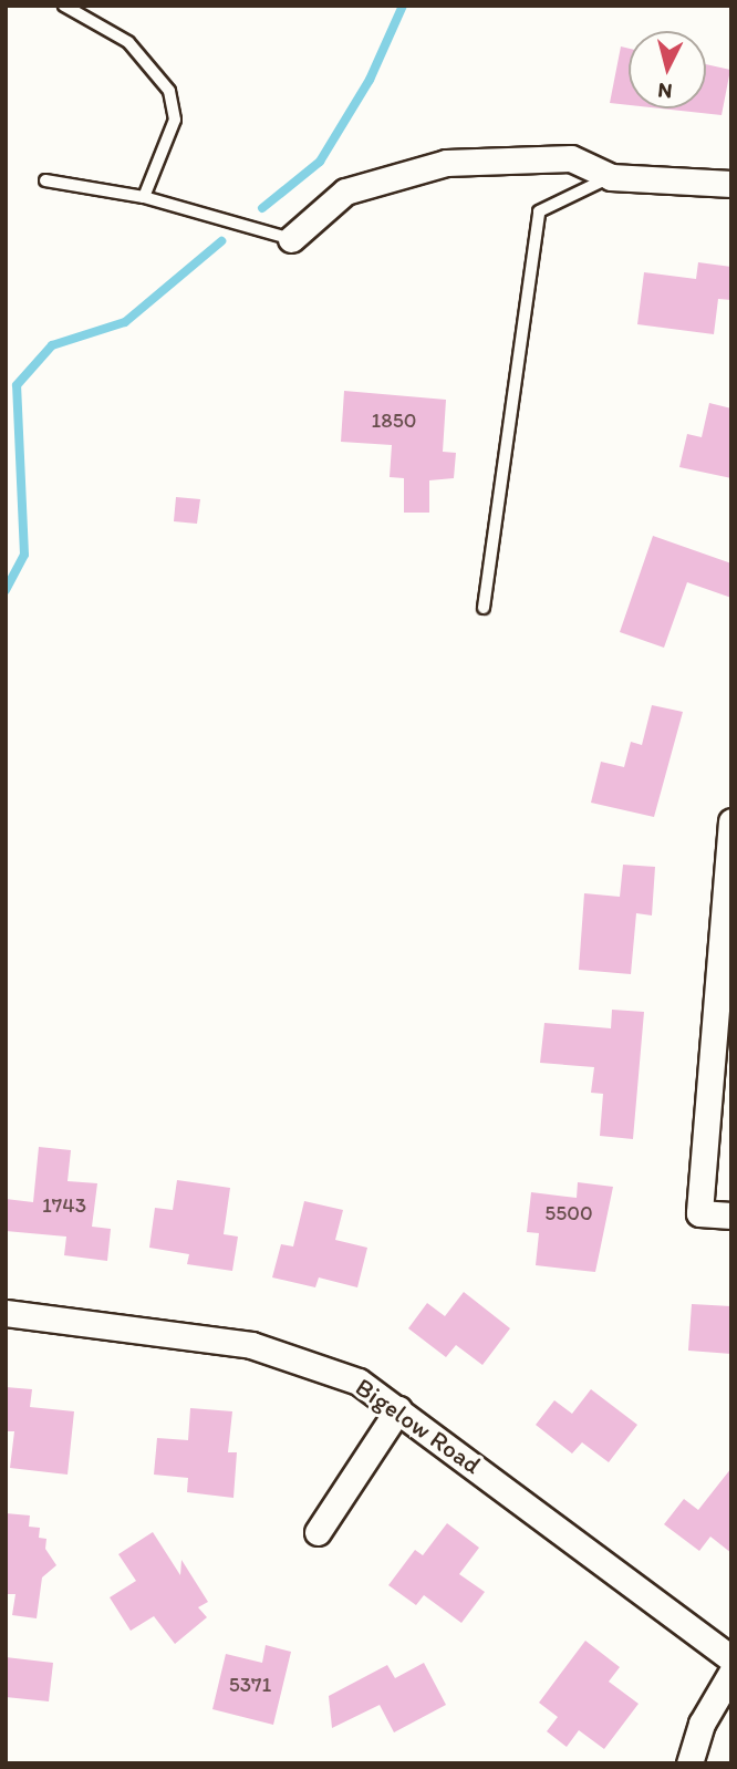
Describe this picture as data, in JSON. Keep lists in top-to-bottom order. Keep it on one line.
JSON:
{"streets":{"street":["Bigelow Road"]},"house_numbers":["1850","1743","5500","5371"],"north":"bottom"}
